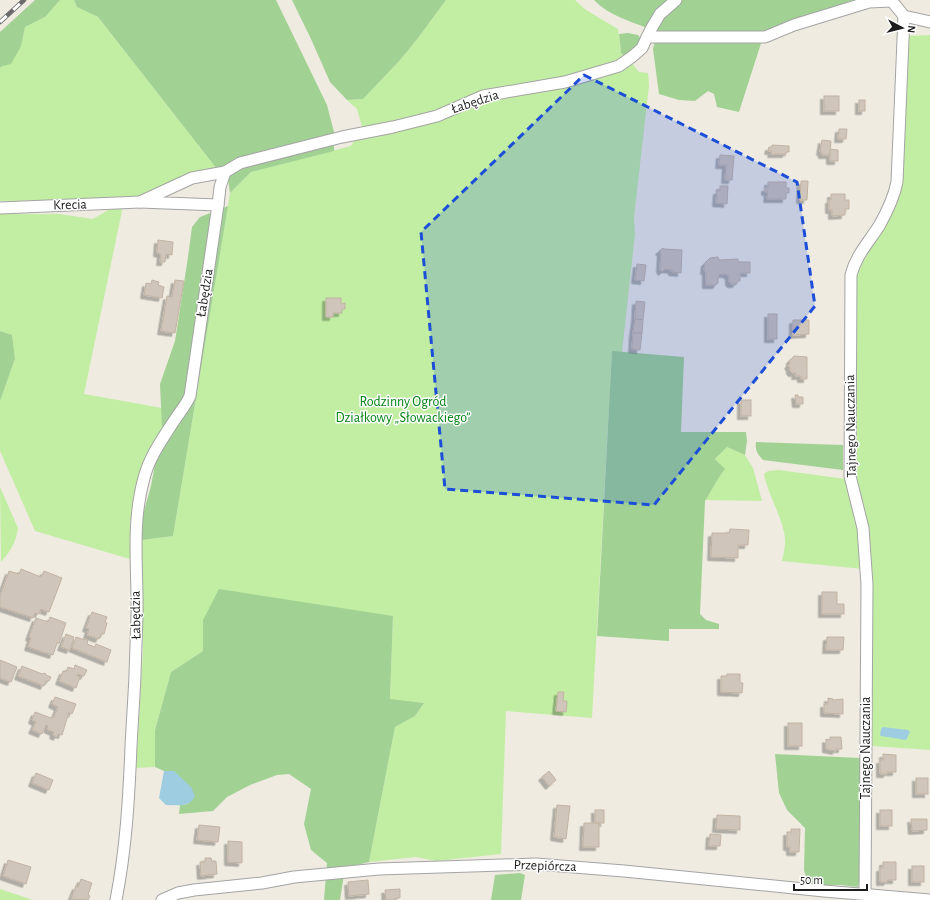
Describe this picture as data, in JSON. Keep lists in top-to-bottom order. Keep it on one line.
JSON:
{"streets":{"street":["Łabędzia","Krecia","Tajnego Nauczania","Przepiórcza"]},"crossings":[["Łabędzia","Krecia"],["Tajnego Nauczania","Przepiórcza"]],"parks":["Rodzinny Ogród Działkowy „Słowackiego”"],"scale_bar":"50 m","north":"right"}
